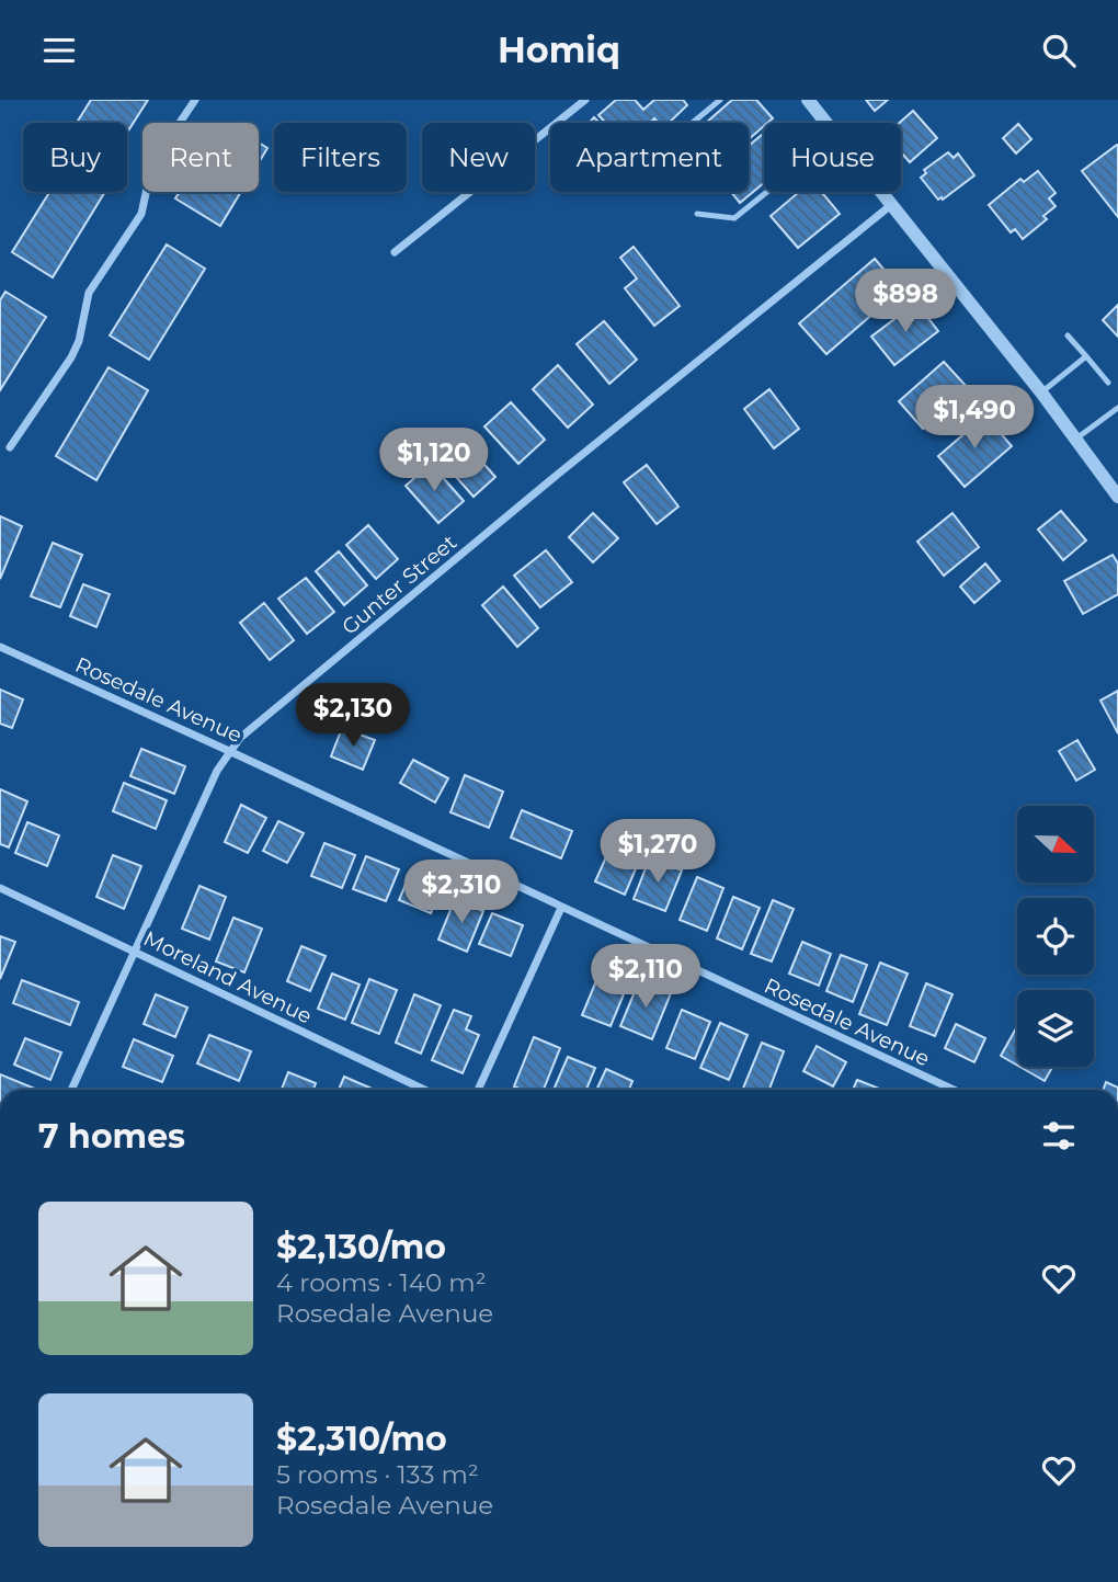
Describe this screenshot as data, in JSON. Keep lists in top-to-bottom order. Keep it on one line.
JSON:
{"streets":{"street":["Gunter Street","Rosedale Avenue","Moreland Avenue"]},"crossings":[["Gunter Street","Rosedale Avenue"],["Gunter Street","Moreland Avenue"]],"north":"right","page":{"header":"Homiq","chip":["Buy","Rent","Filters","New","Apartment","House"],"price":["$898","$1,490","$1,120","$2,130","$1,270","$2,310","$2,110"],"heading":"7 homes","list":[{"name":"$2,130/mo","note":"4 rooms · 140 m² · Rosedale Avenue"},{"name":"$2,310/mo","note":"5 rooms · 133 m² · Rosedale Avenue"}]}}
